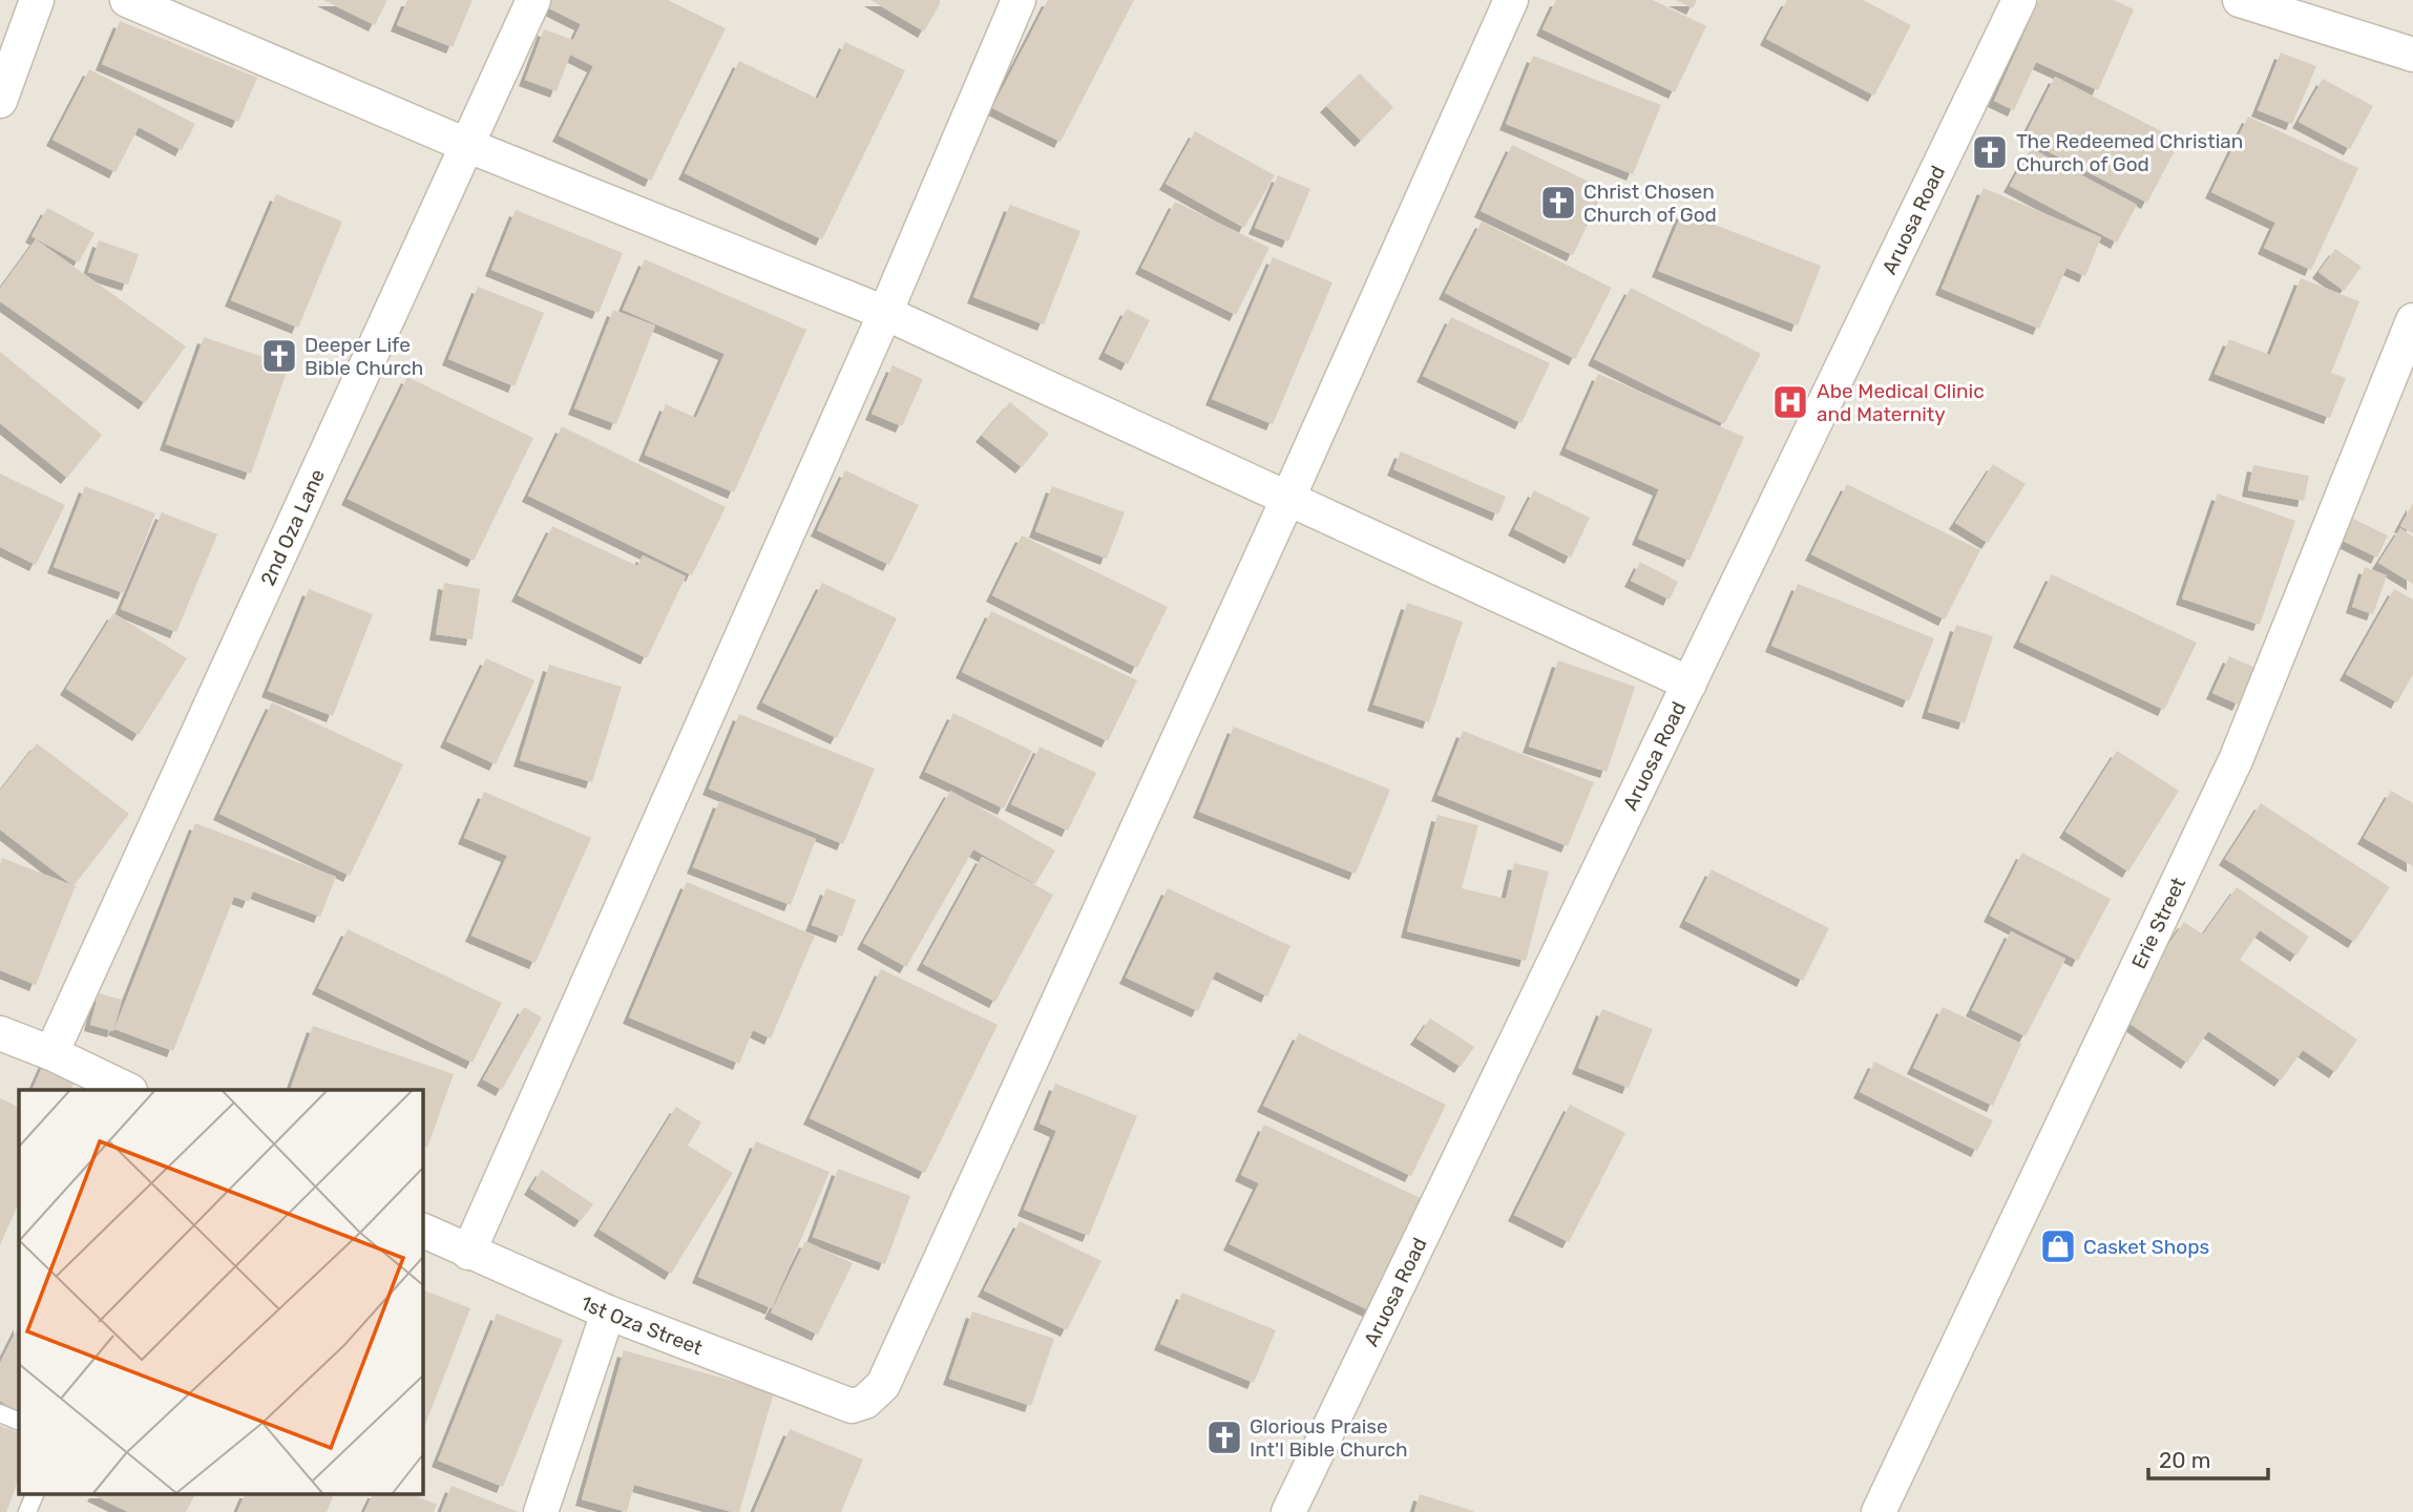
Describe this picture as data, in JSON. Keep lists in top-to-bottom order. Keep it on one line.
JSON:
{"streets":{"street":["Aruosa Road","2nd Oza Lane","Erie Street","1st Oza Street"]},"places":{"church":["The Redeemed Christian Church of God","Christ Chosen Church of God","Deeper Life Bible Church","Glorious Praise Int'l Bible Church"],"hospital":["Abe Medical Clinic and Maternity"],"shop":["Casket Shops"]},"scale_bar":"20 m"}
